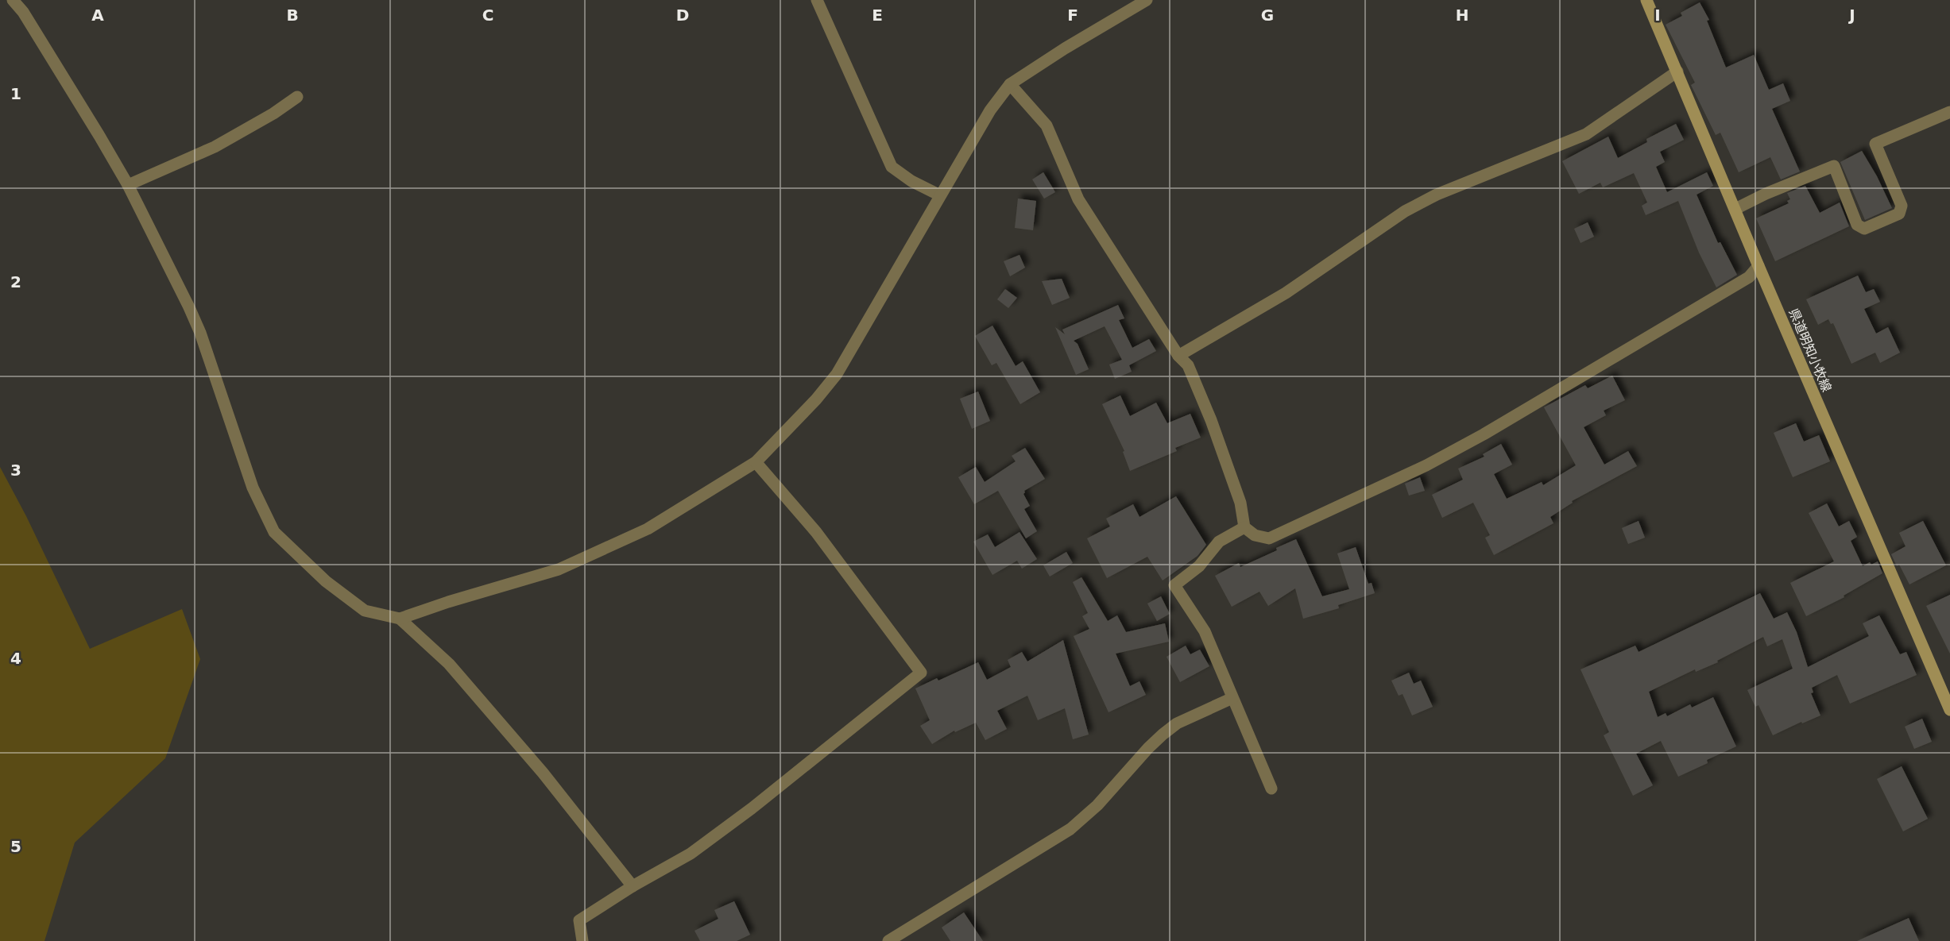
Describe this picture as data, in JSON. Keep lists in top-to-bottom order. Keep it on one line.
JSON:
{"streets":{"main road":["県道明知小牧線"]},"grid":{"columns":["A","B","C","D","E","F","G","H","I","J"],"rows":["1","2","3","4","5"]}}
